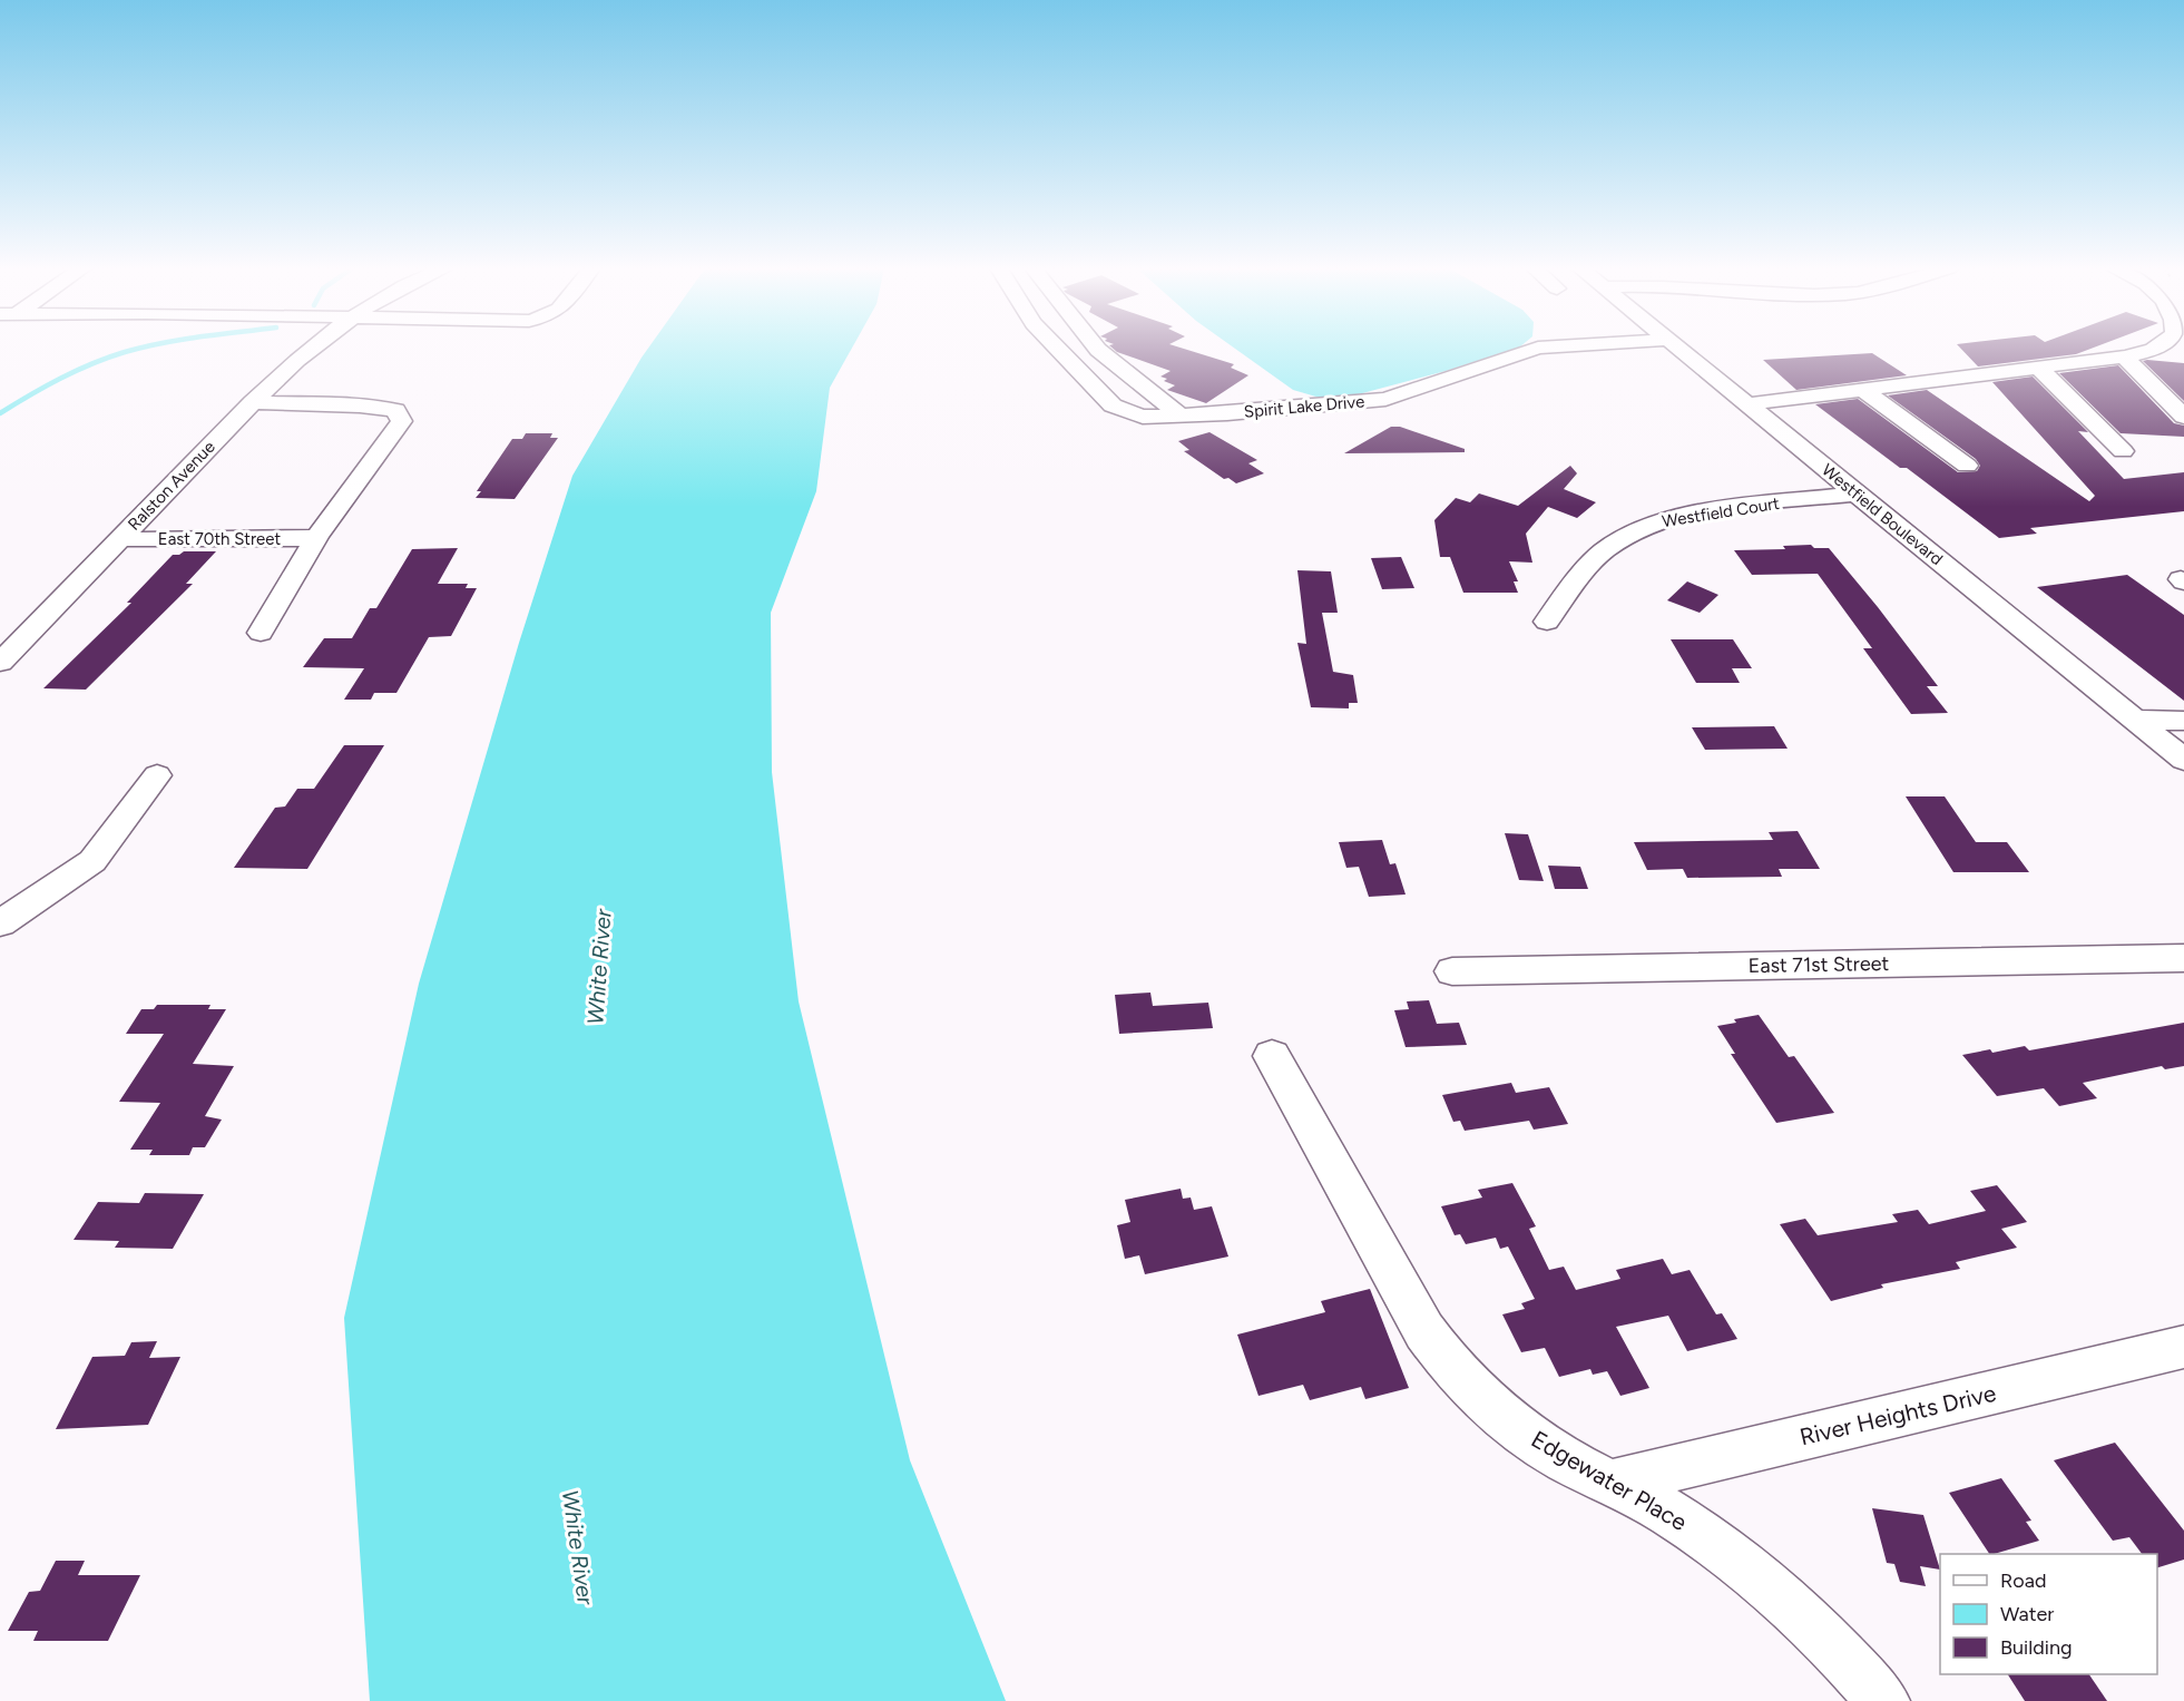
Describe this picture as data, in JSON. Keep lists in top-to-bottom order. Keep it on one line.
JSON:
{"streets":{"street":["Spirit Lake Drive","Ralston Avenue","Westfield Court","Westfield Boulevard","East 70th Street","East 71st Street","River Heights Drive","Edgewater Place"]},"crossings":[["Ralston Avenue","East 70th Street"],["Westfield Court","Westfield Boulevard"],["River Heights Drive","Edgewater Place"]],"water":["White River"],"legend":["Road","Water","Building"]}
